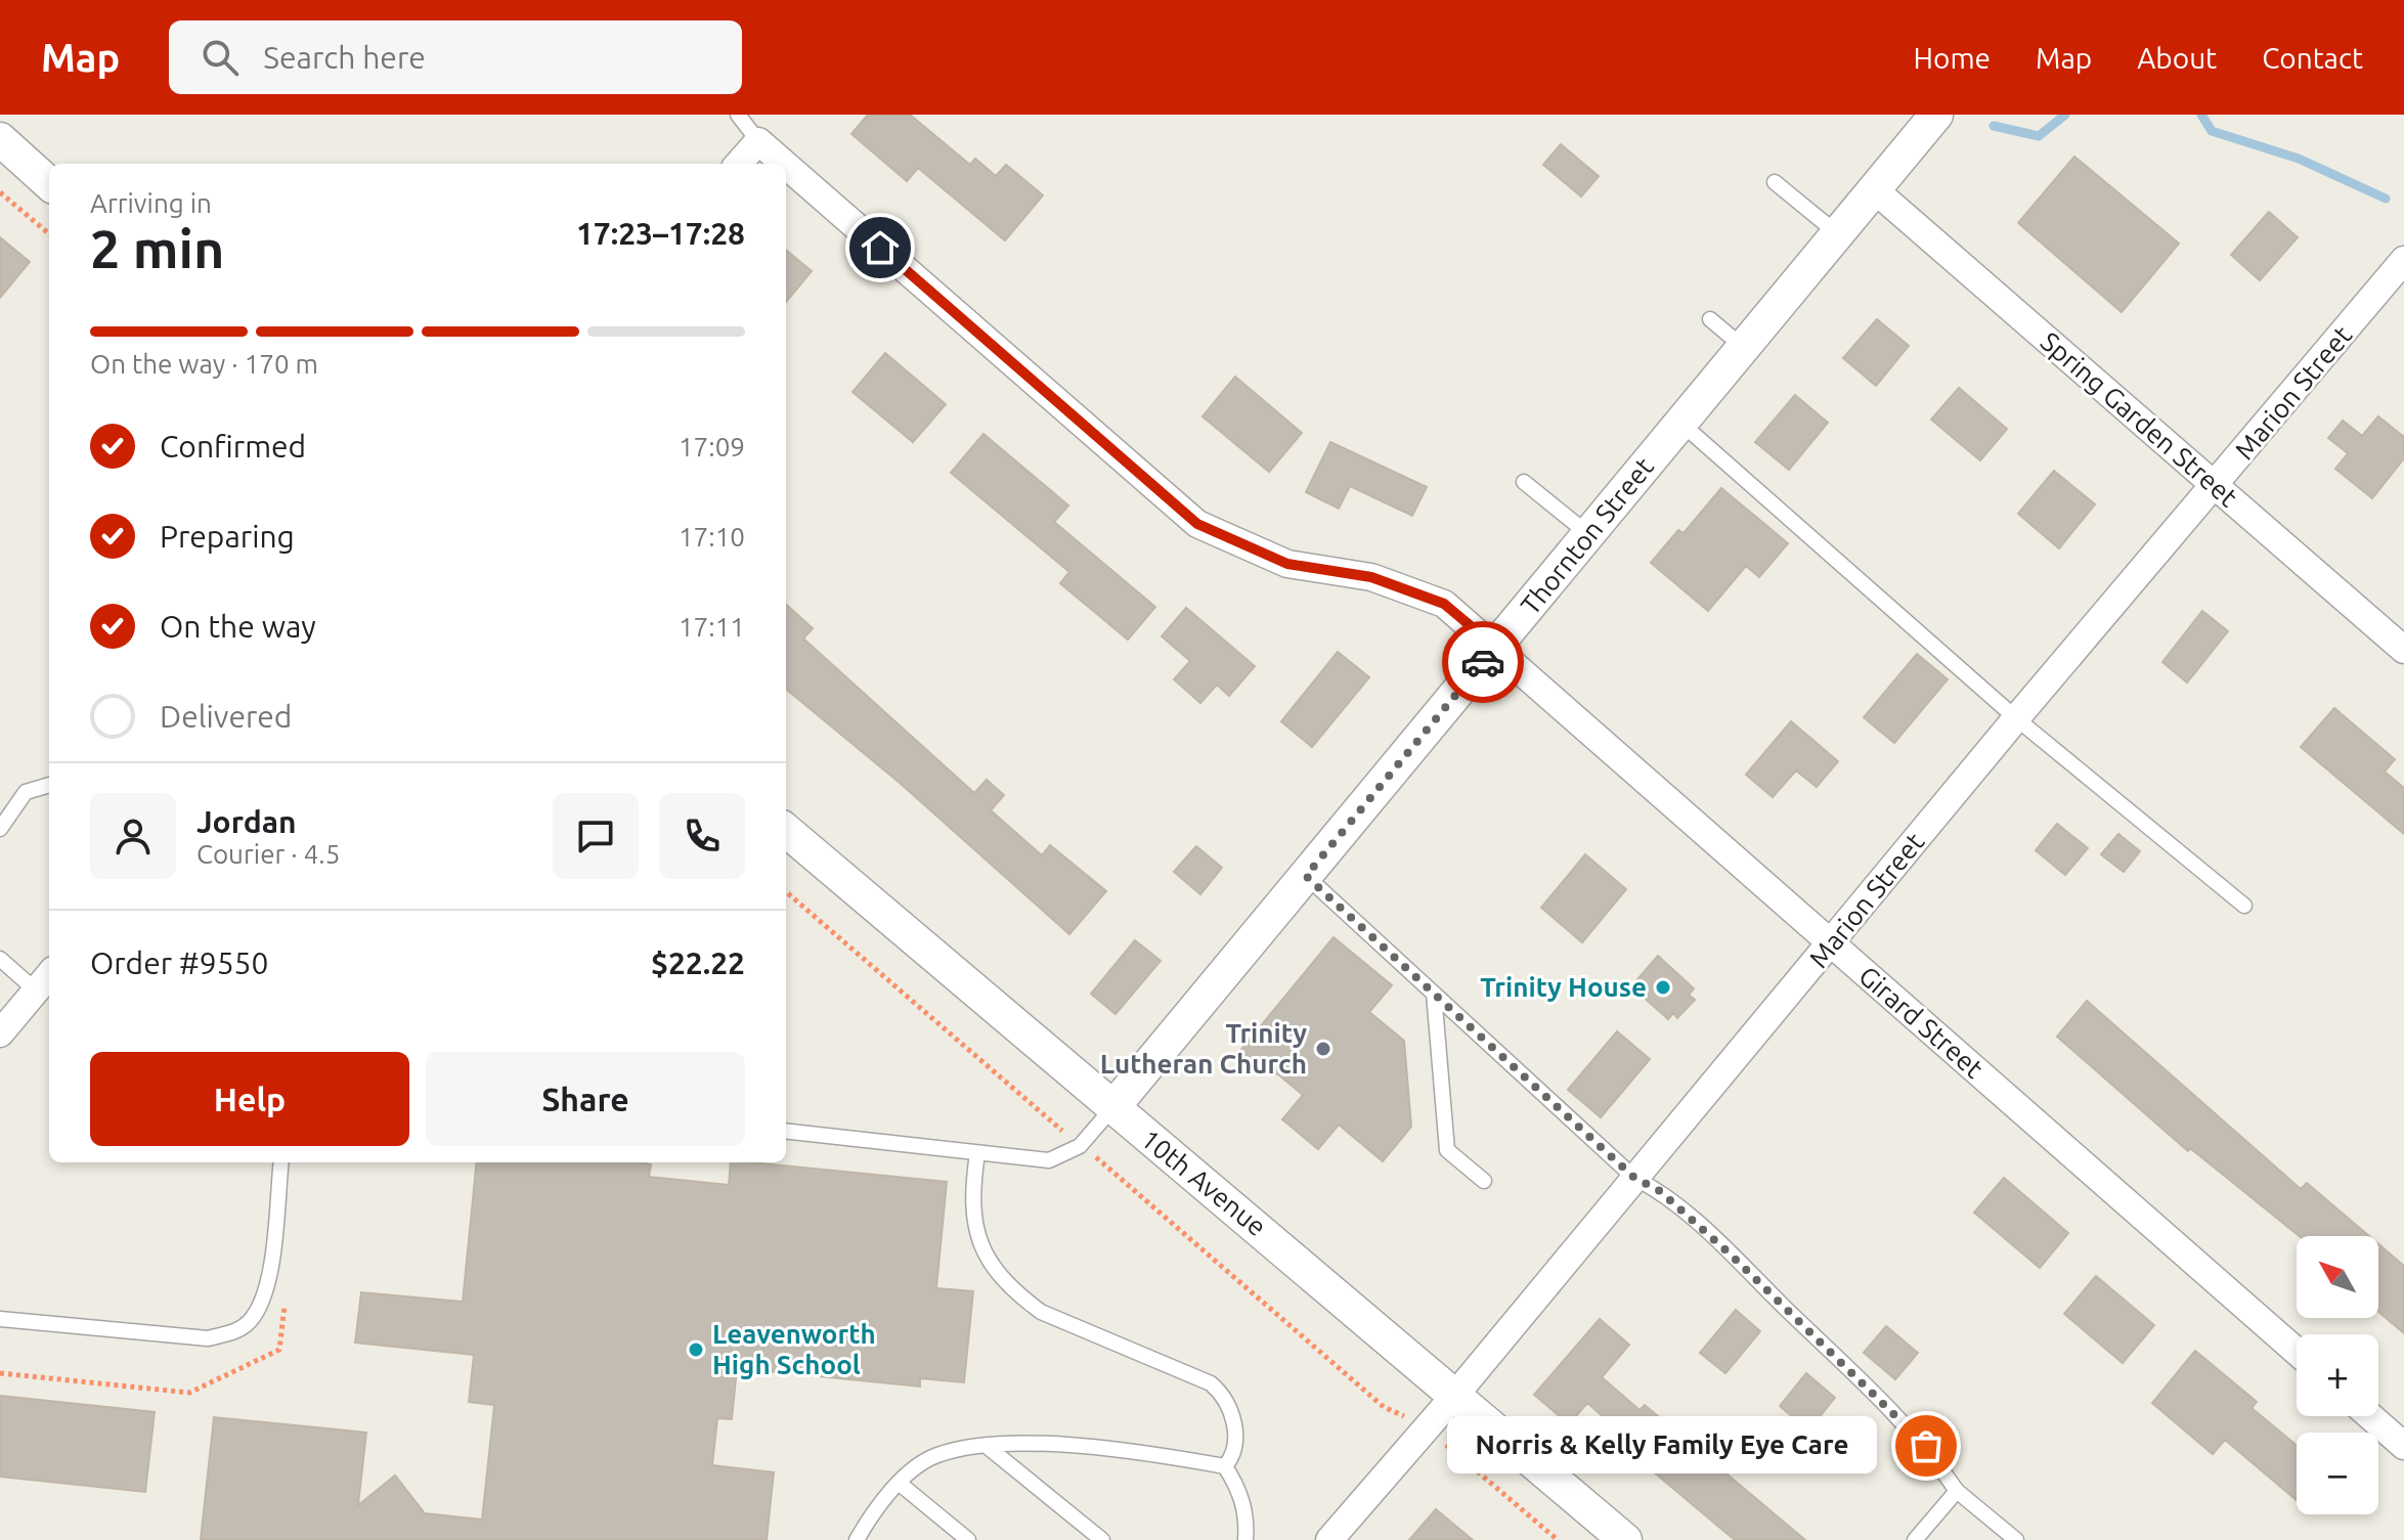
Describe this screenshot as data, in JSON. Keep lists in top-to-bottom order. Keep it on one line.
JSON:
{"streets":{"street":["Marion Street","Spring Garden Street","Thornton Street","Girard Street","10th Avenue"]},"crossings":[["Marion Street","Spring Garden Street"],["Marion Street","Girard Street"],["Marion Street","10th Avenue"],["Spring Garden Street","Thornton Street"],["Thornton Street","Girard Street"],["Thornton Street","10th Avenue"]],"places":["Trinity House","Trinity Lutheran Church","Leavenworth High School","Norris & Kelly Family Eye Care"],"north":"top left","page":{"header":"Map","search":"Search here","nav":["Home","Map","About","Contact"],"heading":["2 min","Arriving in","17:23–17:28"],"panel":["Jordan","Courier · 4.5","Order #9550","$22.22"],"bar":"On the way · 170 m","list":[["Confirmed","17:09"],["Preparing","17:10"],["On the way","17:11"],"Delivered"],"buttons":["Help","Share"],"map_buttons":["+","−"],"bubble":"Norris & Kelly Family Eye Care"}}
